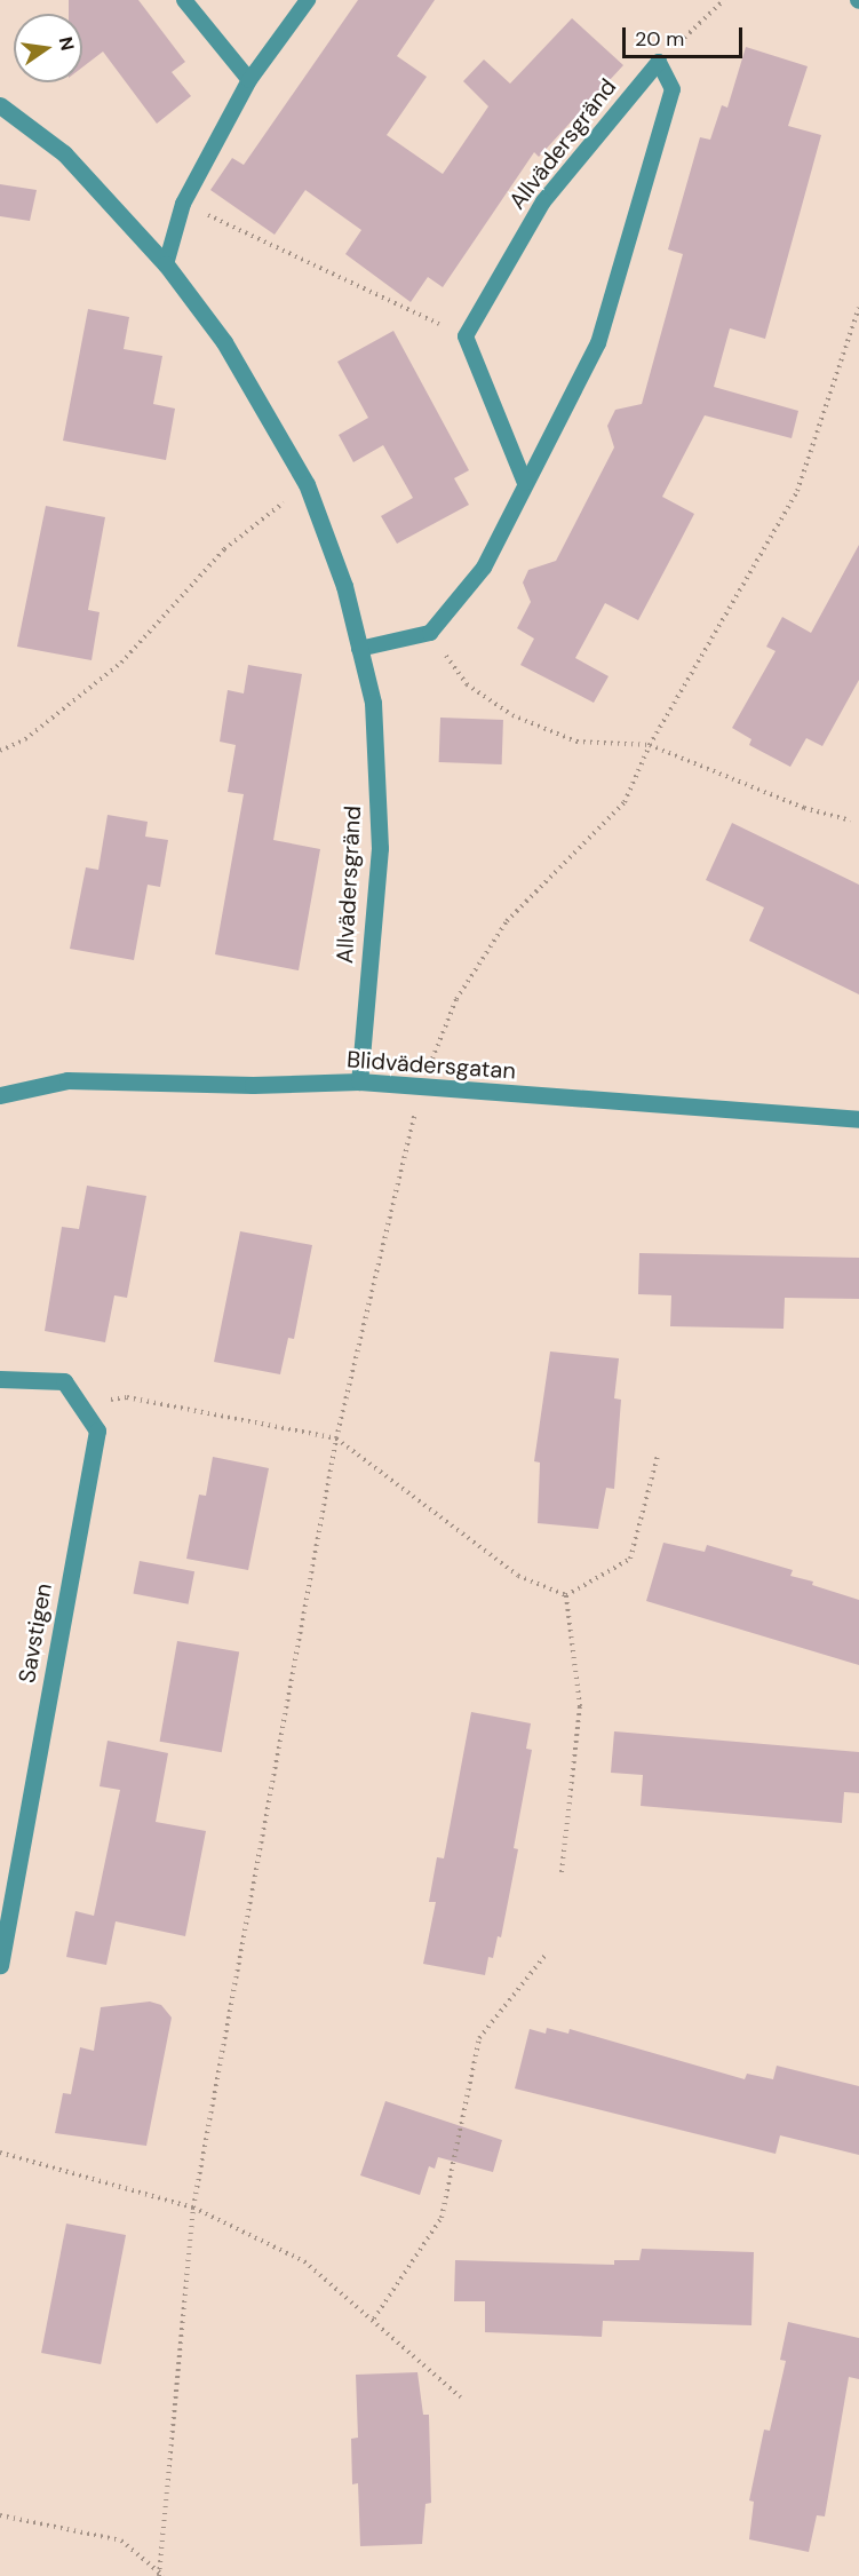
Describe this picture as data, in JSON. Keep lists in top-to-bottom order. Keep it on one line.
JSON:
{"streets":{"street":["Allvädersgränd","Blidvädersgatan","Savstigen"]},"crossings":[["Allvädersgränd","Blidvädersgatan"]],"scale_bar":"20 m","north":"right"}
